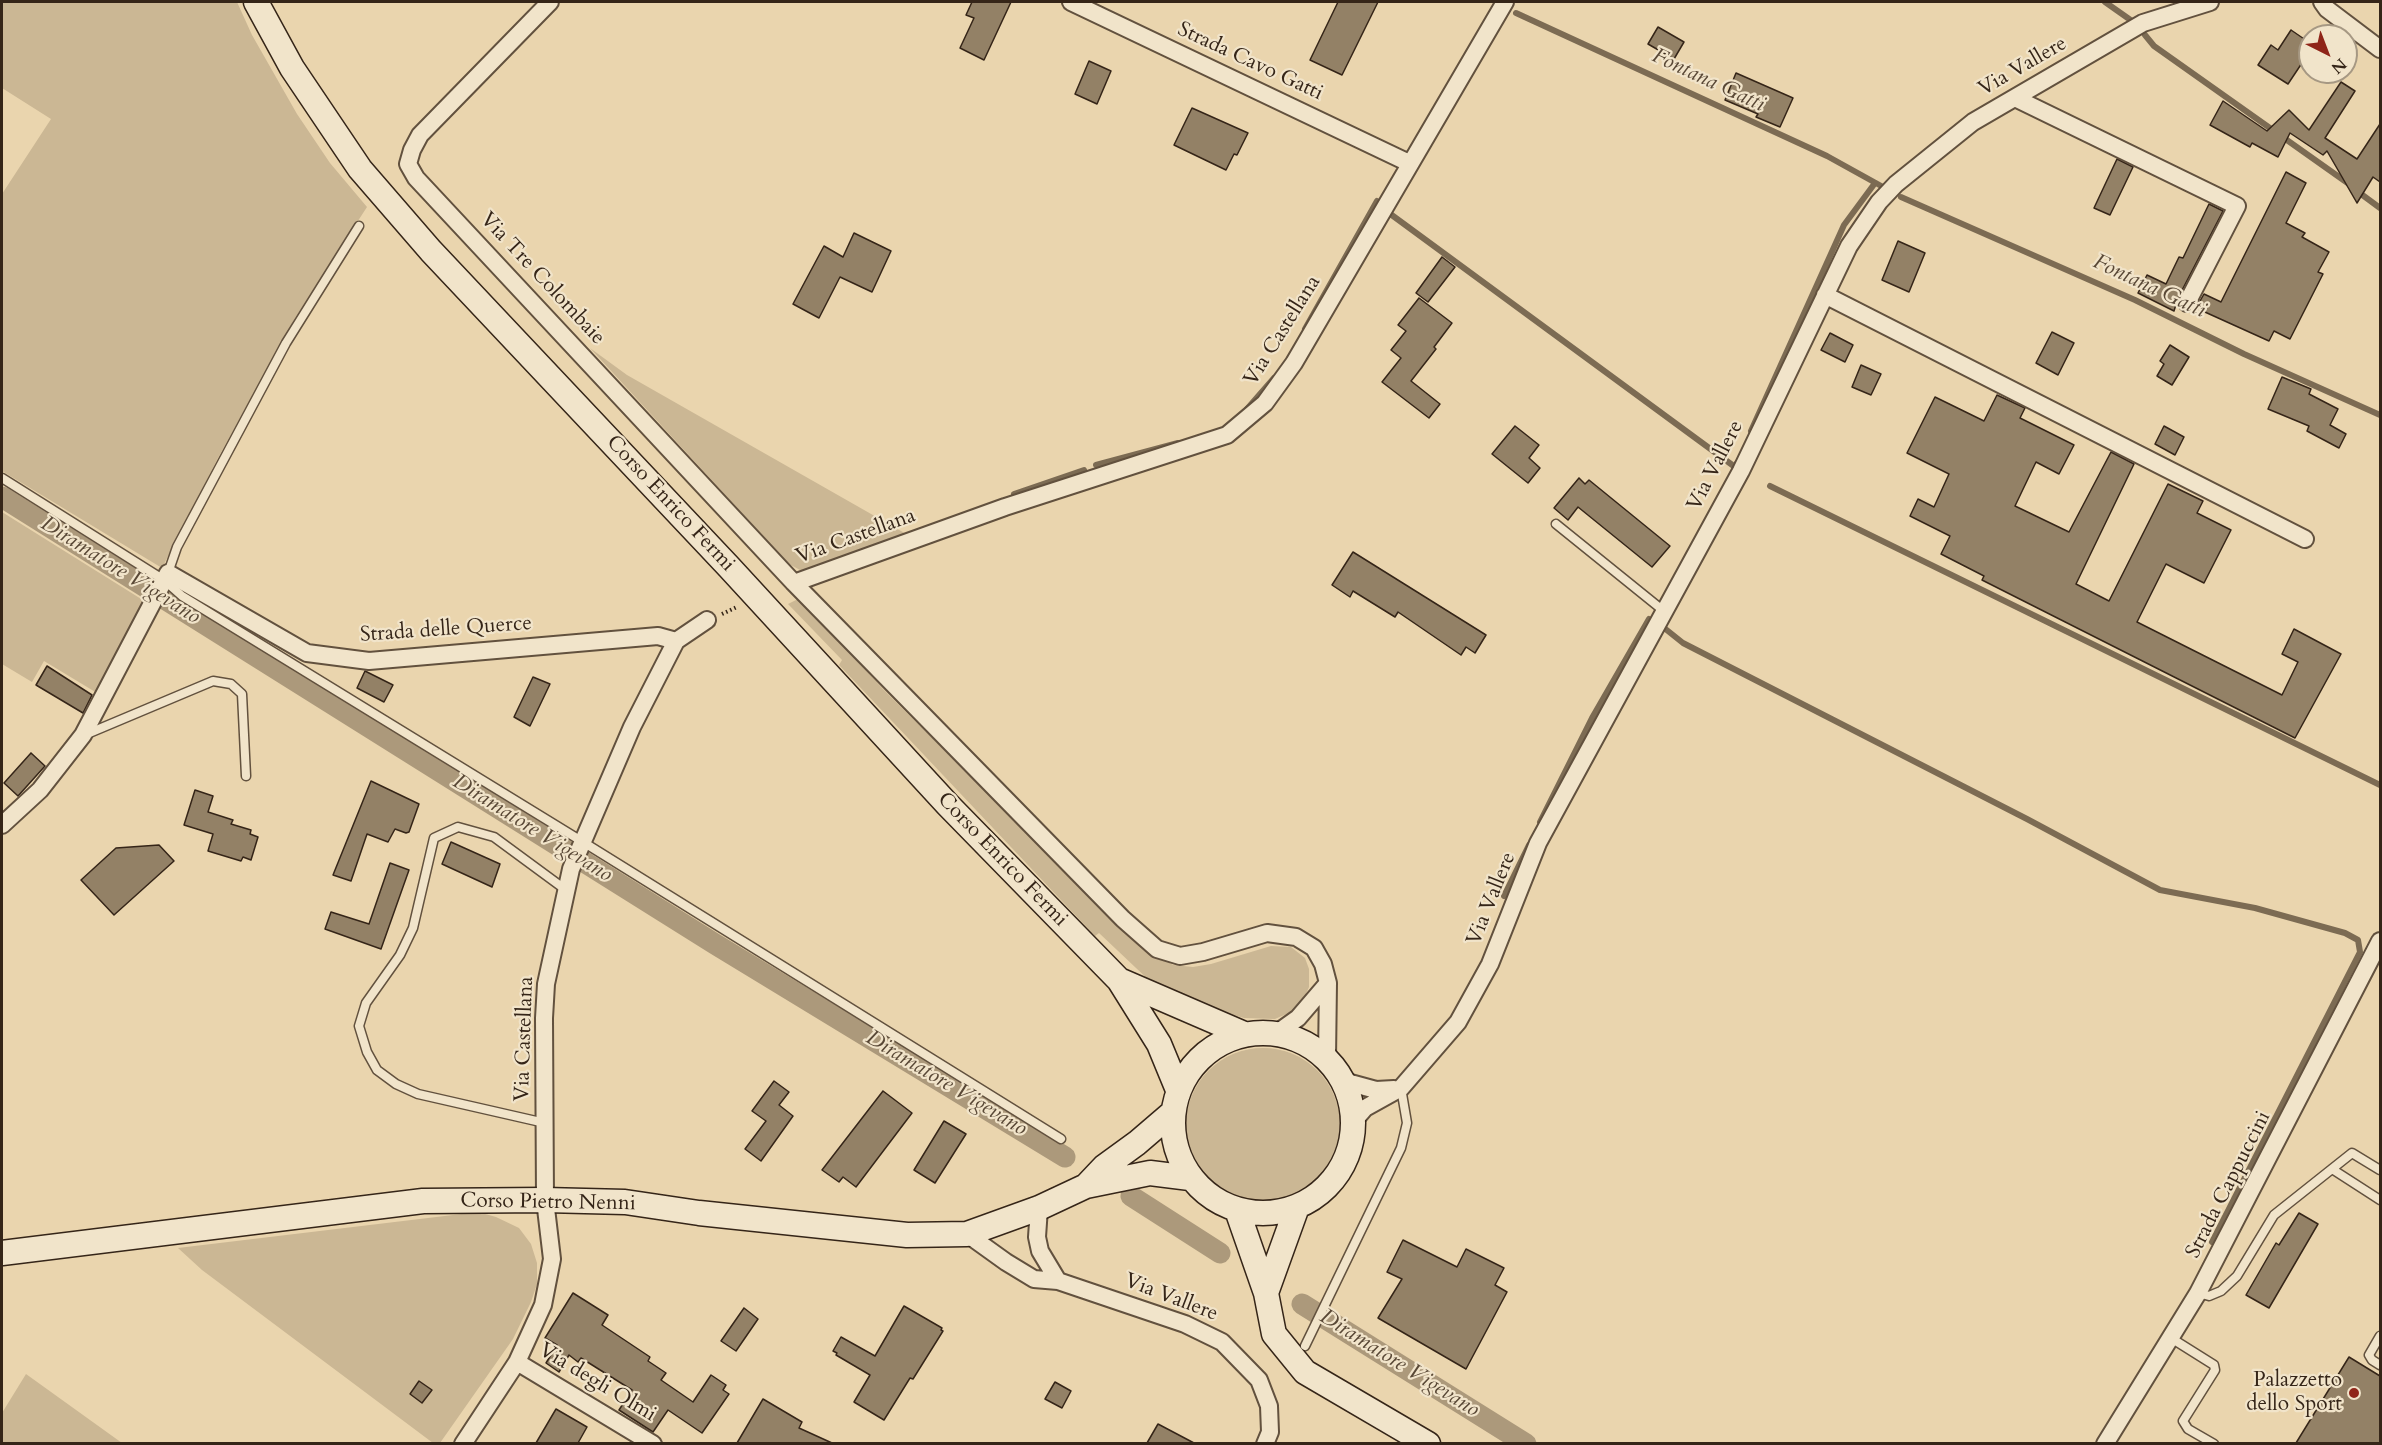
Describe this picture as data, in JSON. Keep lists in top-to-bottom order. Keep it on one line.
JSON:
{"streets":{"main road":["Corso Enrico Fermi","Corso Pietro Nenni"],"street":["Strada Cavo Gatti","Via Vallere","Via Tre Colombaie","Via Castellana","Strada delle Querce","Strada Cappuccini","Via degli Olmi"]},"crossings":[["Strada Cavo Gatti","Via Castellana"],["Via Vallere","Corso Enrico Fermi"],["Via Vallere","Corso Pietro Nenni"],["Via Tre Colombaie","Via Castellana"],["Via Castellana","Strada delle Querce"],["Via Castellana","Corso Pietro Nenni"],["Via Castellana","Via degli Olmi"],["Corso Enrico Fermi","Corso Pietro Nenni"]],"water":["Fontana Gatti","Diramatore Vigevano"],"places":["Palazzetto dello Sport"],"north":"bottom right"}
